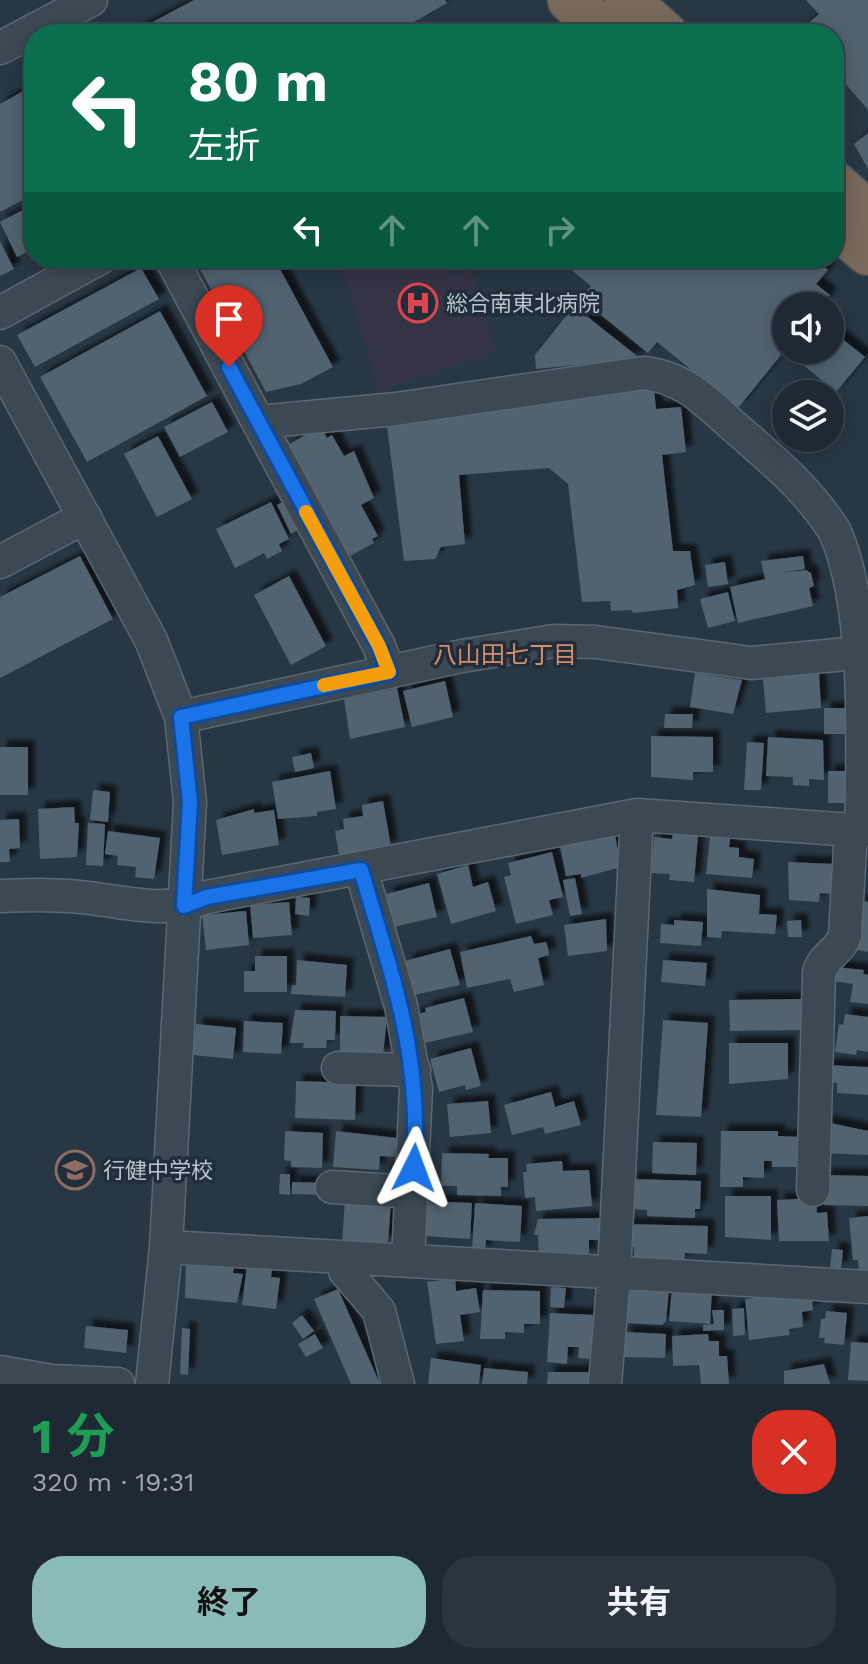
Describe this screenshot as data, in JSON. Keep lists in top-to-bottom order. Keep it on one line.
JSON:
{"districts":["八山田七丁目"],"places":{"hospital":["総合南東北病院"],"school or university":["行健中学校"]},"page":{"turn":["80 m","左折"],"heading":["1 分","320 m · 19:31"],"buttons":["終了","共有"]}}
